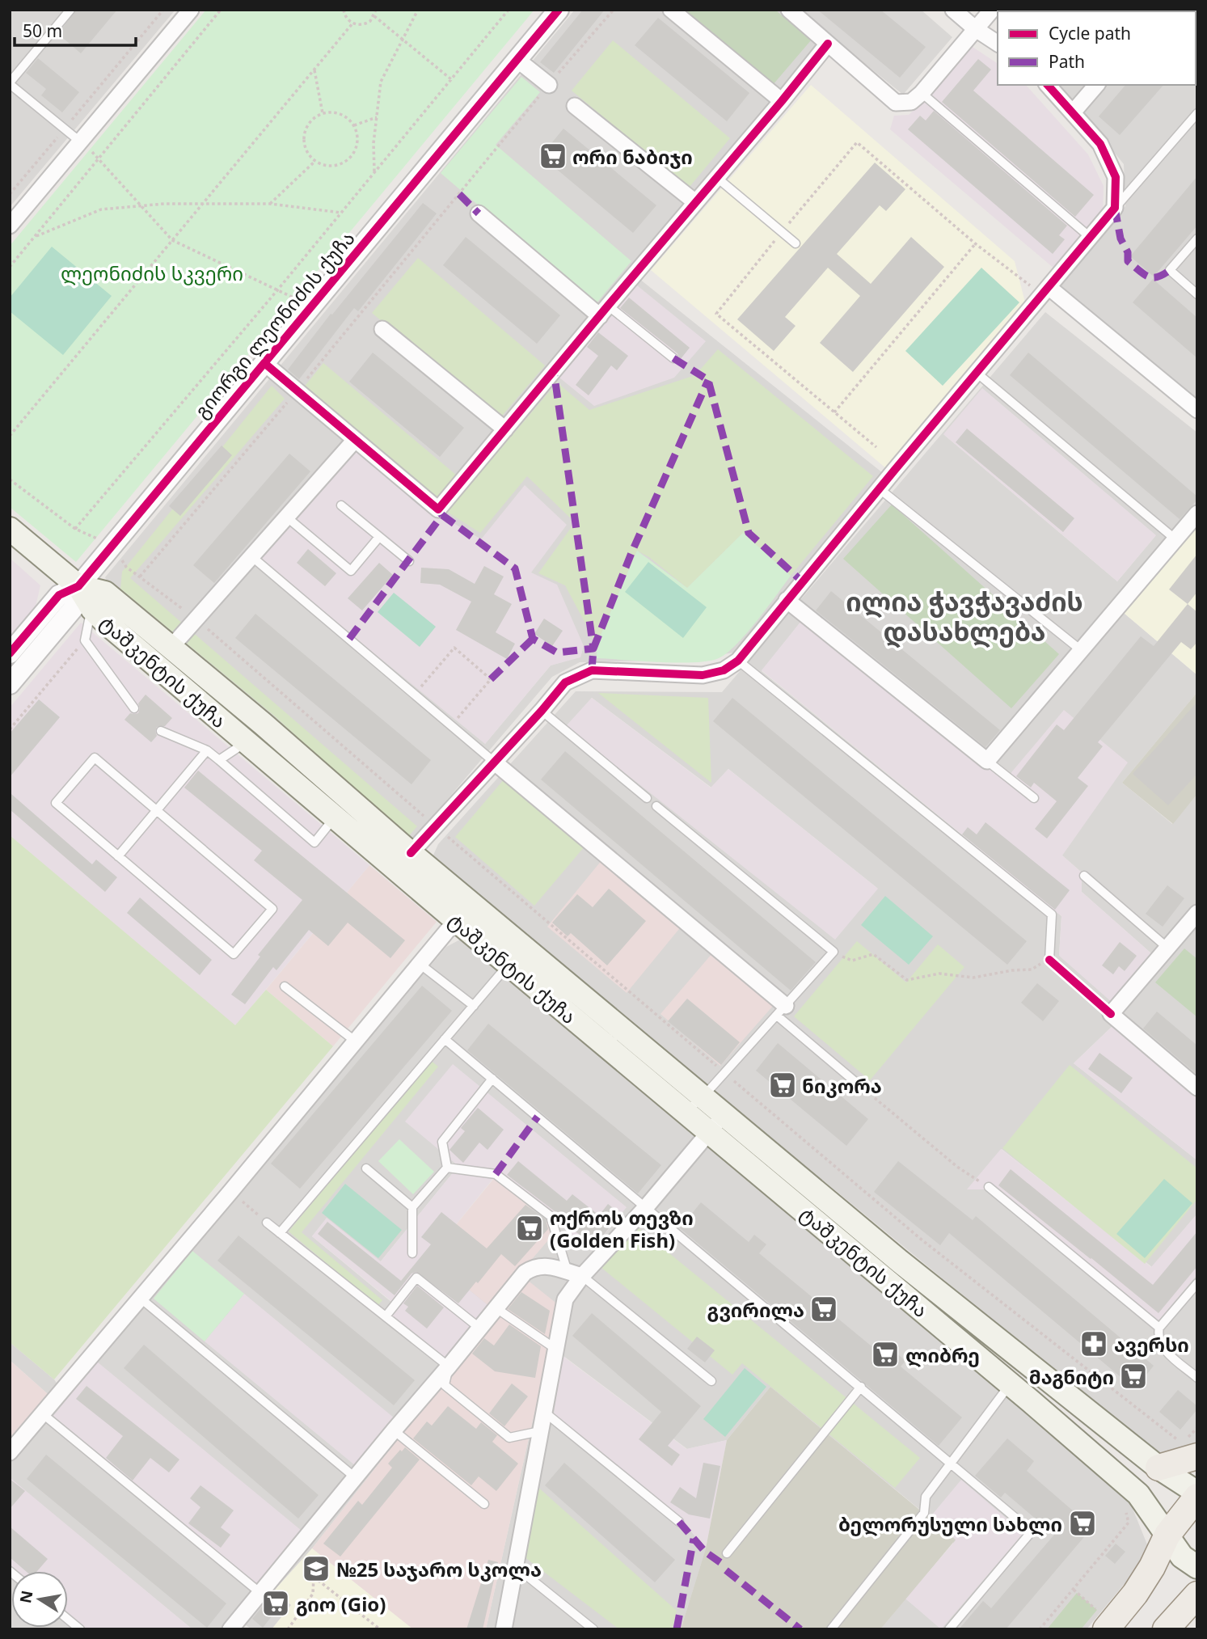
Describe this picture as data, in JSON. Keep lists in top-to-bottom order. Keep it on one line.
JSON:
{"streets":{"main road":["ტაშკენტის ქუჩა"],"street":["გიორგი ლეონიძის ქუჩა"]},"crossings":[["გიორგი ლეონიძის ქუჩა","ტაშკენტის ქუჩა"]],"districts":["ილია ჭავჭავაძის დასახლება"],"parks":["ლეონიძის სკვერი"],"places":{"supermarket":["ორი ნაბიჯი","ნიკორა","ოქროს თევზი (Golden Fish)","გვირილა","ლიბრე","მაგნიტი","ბელორუსული სახლი","გიო (Gio)"],"pharmacy":["ავერსი"],"school or university":["№25 საჯარო სკოლა"]},"legend":["Cycle path","Path"],"scale_bar":"50 m","north":"left"}
